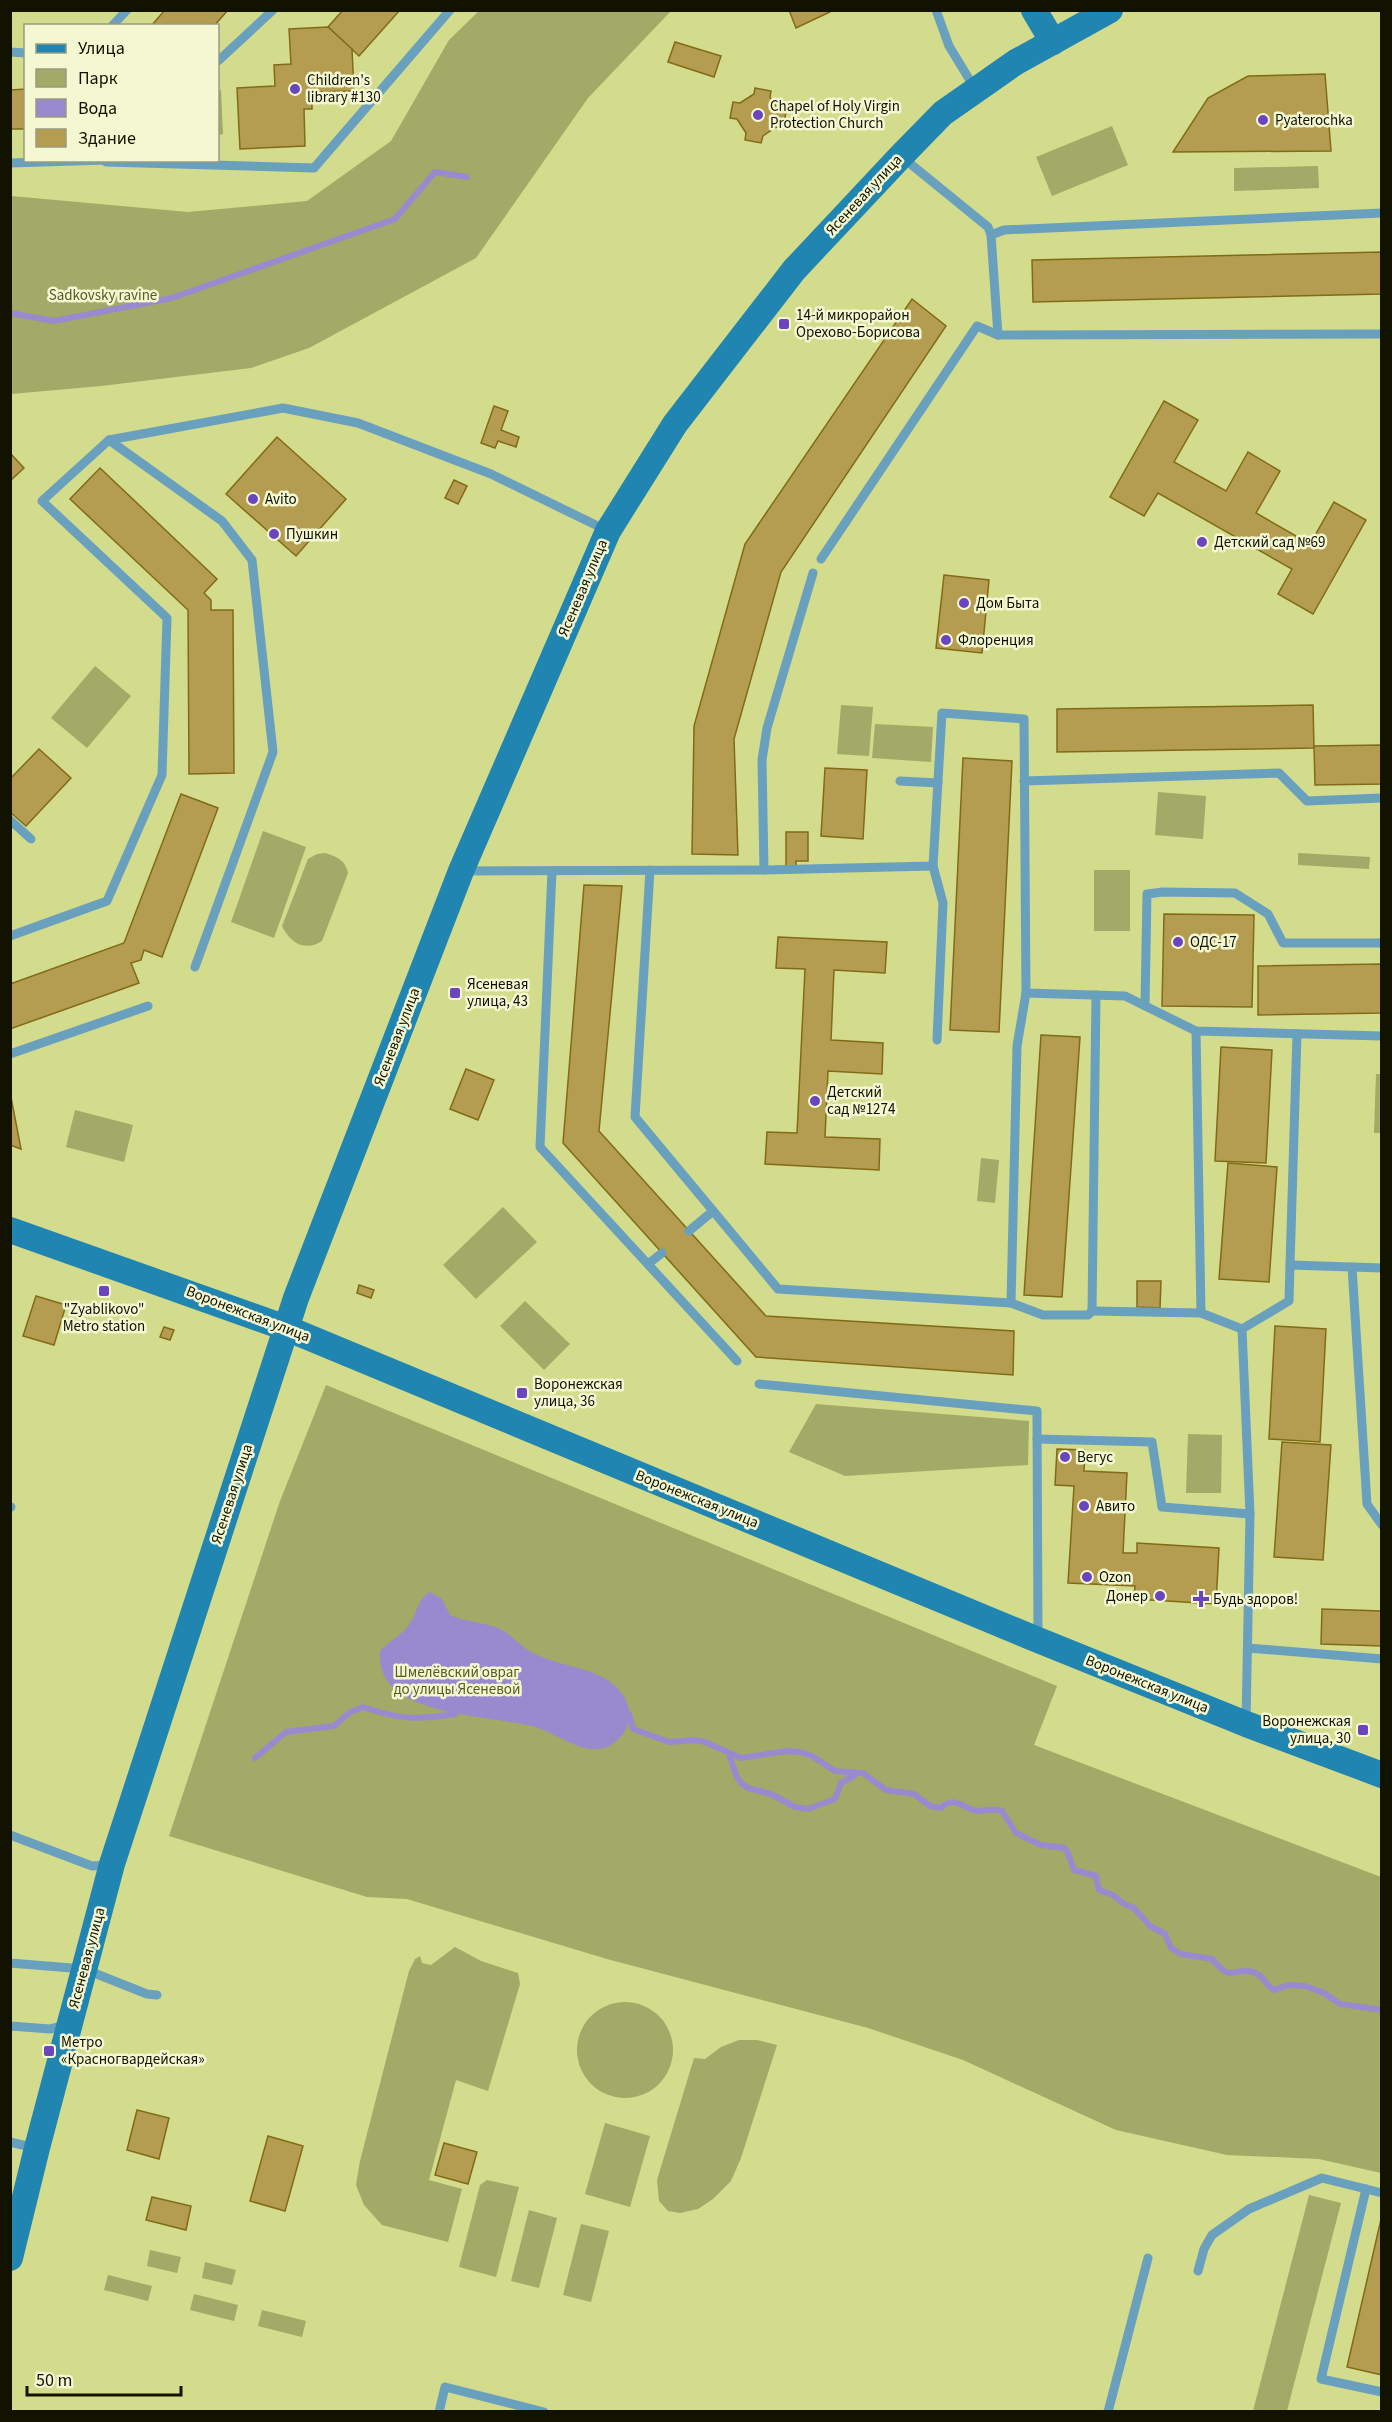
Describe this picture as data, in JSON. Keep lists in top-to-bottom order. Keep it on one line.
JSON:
{"streets":{"main road":["Ясеневая улица","Воронежская улица"]},"crossings":[["Ясеневая улица","Воронежская улица"]],"parks":["Sadkovsky ravine","Шмелёвский овраг до улицы Ясеневой"],"places":{"other":["Children's library #130","Chapel of Holy Virgin Protection Church","Pyaterochka","Avito","Пушкин","Детский сад №69","Дом Быта","Флоренция","ОДС-17","Детский сад №1274","Вегус","Авито","Ozon","Донер"],"transit":["14-й микрорайон Орехово-Борисова","Ясеневая улица, 43","\"Zyablikovo\" Metro station","Воронежская улица, 36","Воронежская улица, 30","Метро «Красногвардейская»"],"health":["Будь здоров!"]},"legend":["Улица","Парк","Вода","Здание"],"scale_bar":"50 m"}
